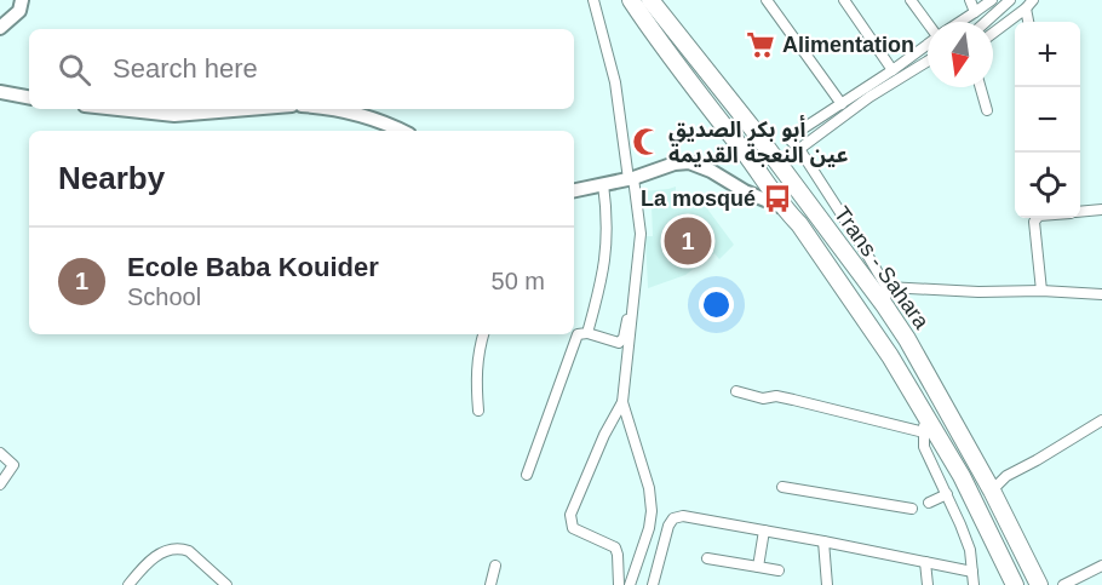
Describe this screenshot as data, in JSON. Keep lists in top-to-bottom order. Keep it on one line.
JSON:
{"streets":{"highway":["Trans - Sahara"]},"places":{"supermarket":["Alimentation"],"mosque":["أبو بكر الصديق عين النعجة القديمة"],"bus stop":["La mosqué"]},"north":"bottom","page":{"map_buttons":["+","−"],"search":"Search here","heading":"Nearby","pins":"1","list":[{"mark":"1","name":"Ecole Baba Kouider","note":"School","value":"50 m"}]}}
